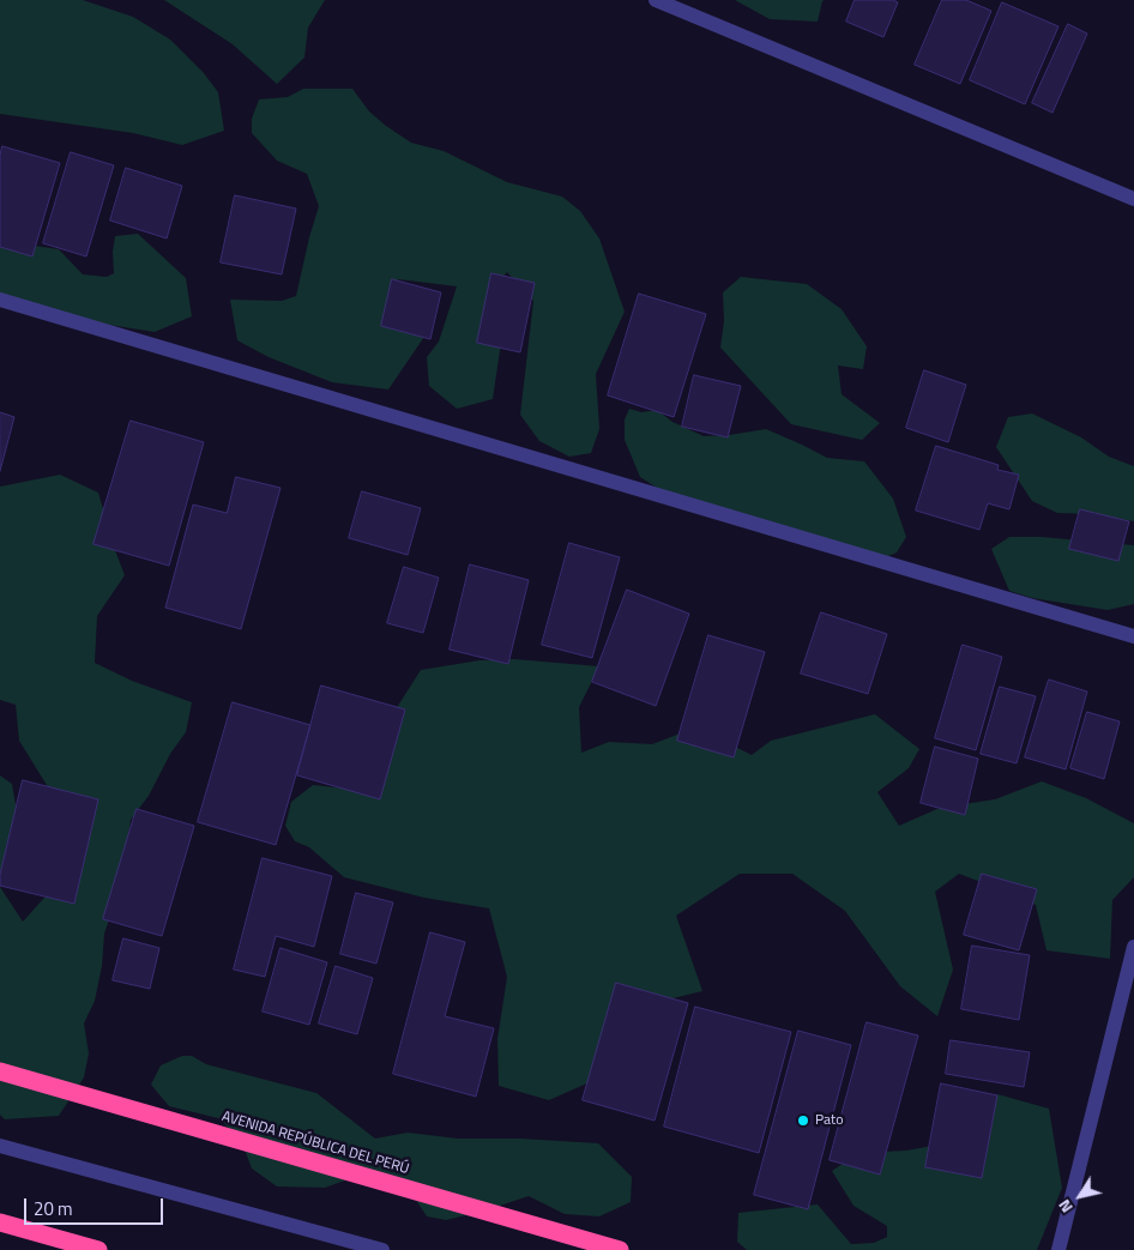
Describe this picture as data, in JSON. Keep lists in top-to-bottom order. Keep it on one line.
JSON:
{"streets":{"highway":["AVENIDA REPÚBLICA DEL PERÚ"]},"places":["Pato"],"scale_bar":"20 m","north":"bottom left"}
